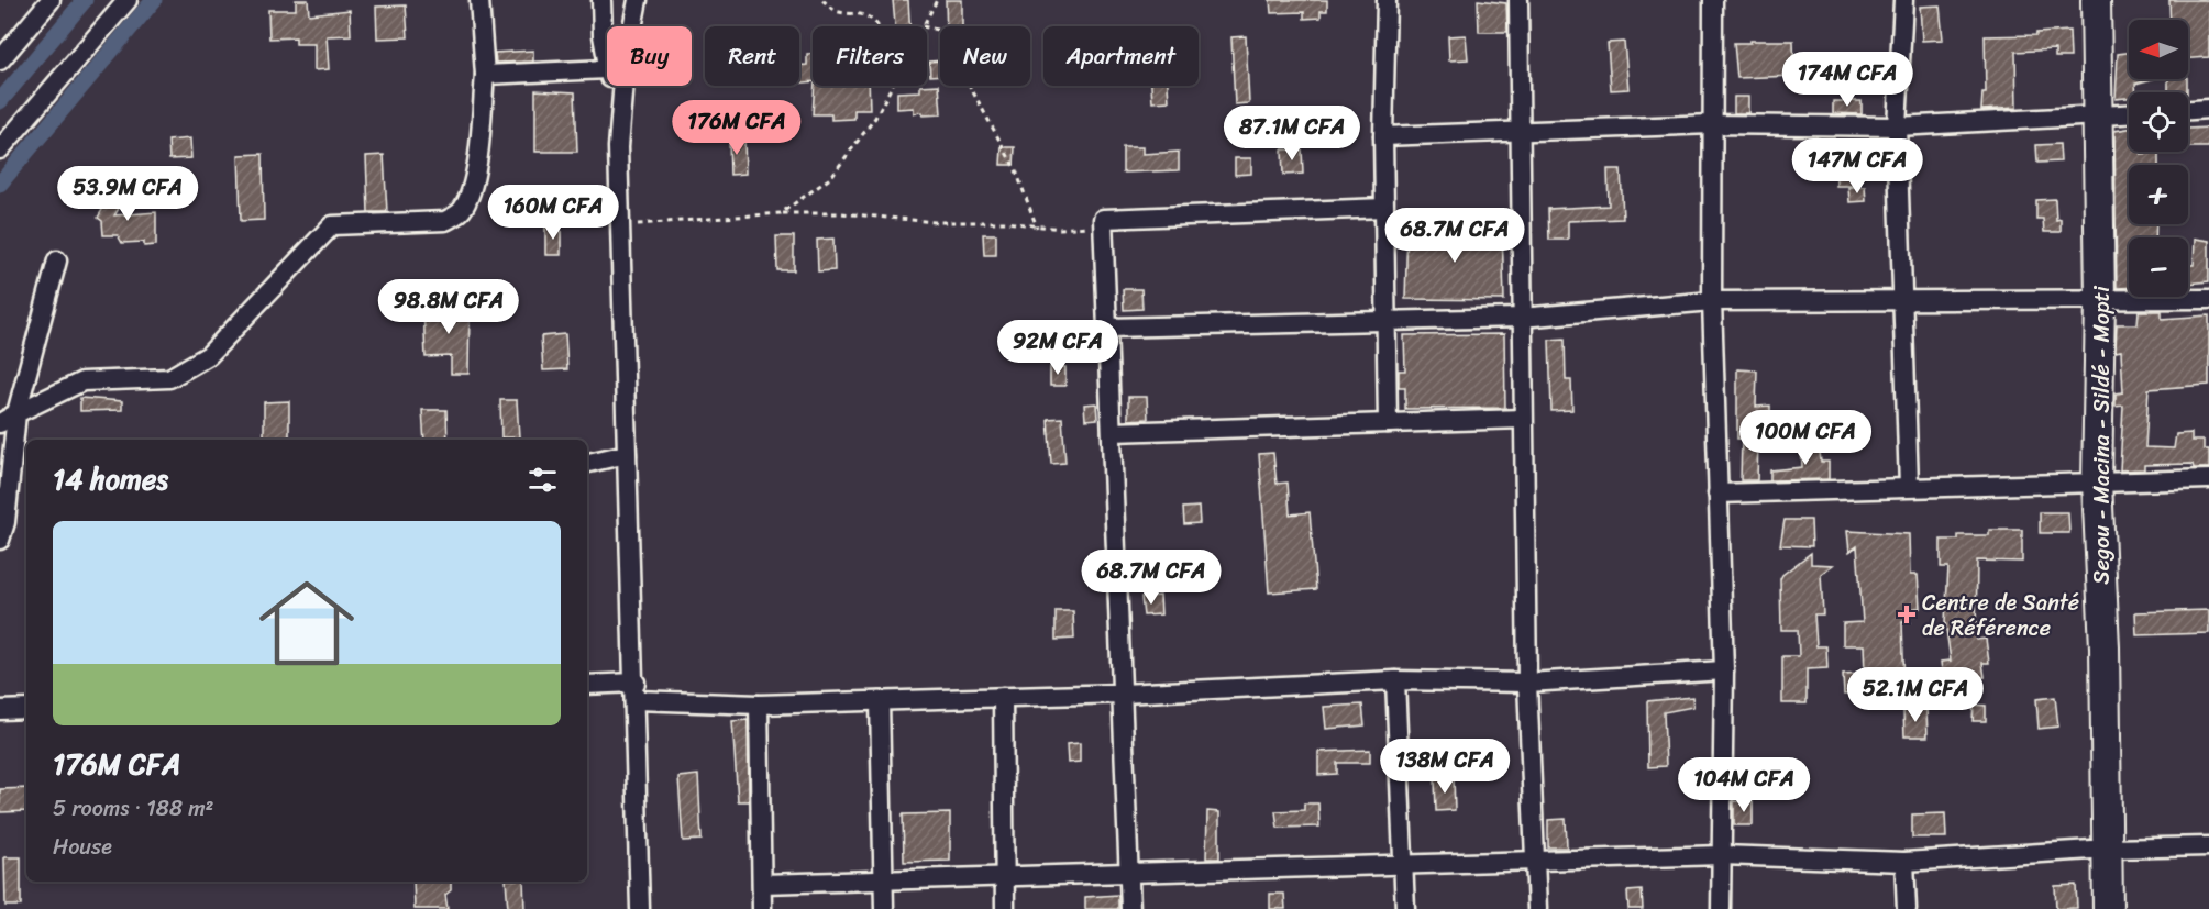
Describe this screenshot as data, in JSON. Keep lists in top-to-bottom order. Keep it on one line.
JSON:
{"streets":{"main road":["Segou - Macina - Sildé - Mopti"]},"places":{"health":["Centre de Santé de Référence"]},"north":"left","page":{"map_buttons":["+","−"],"chip":["Buy","Rent","Filters","New","Apartment"],"price":["174M CFA","176M CFA","87.1M CFA","147M CFA","53.9M CFA","160M CFA","68.7M CFA","98.8M CFA","92M CFA","100M CFA","68.7M CFA","52.1M CFA","138M CFA","104M CFA"],"heading":"14 homes","list":[{"name":"176M CFA","note":"5 rooms · 188 m² · House"}]}}
